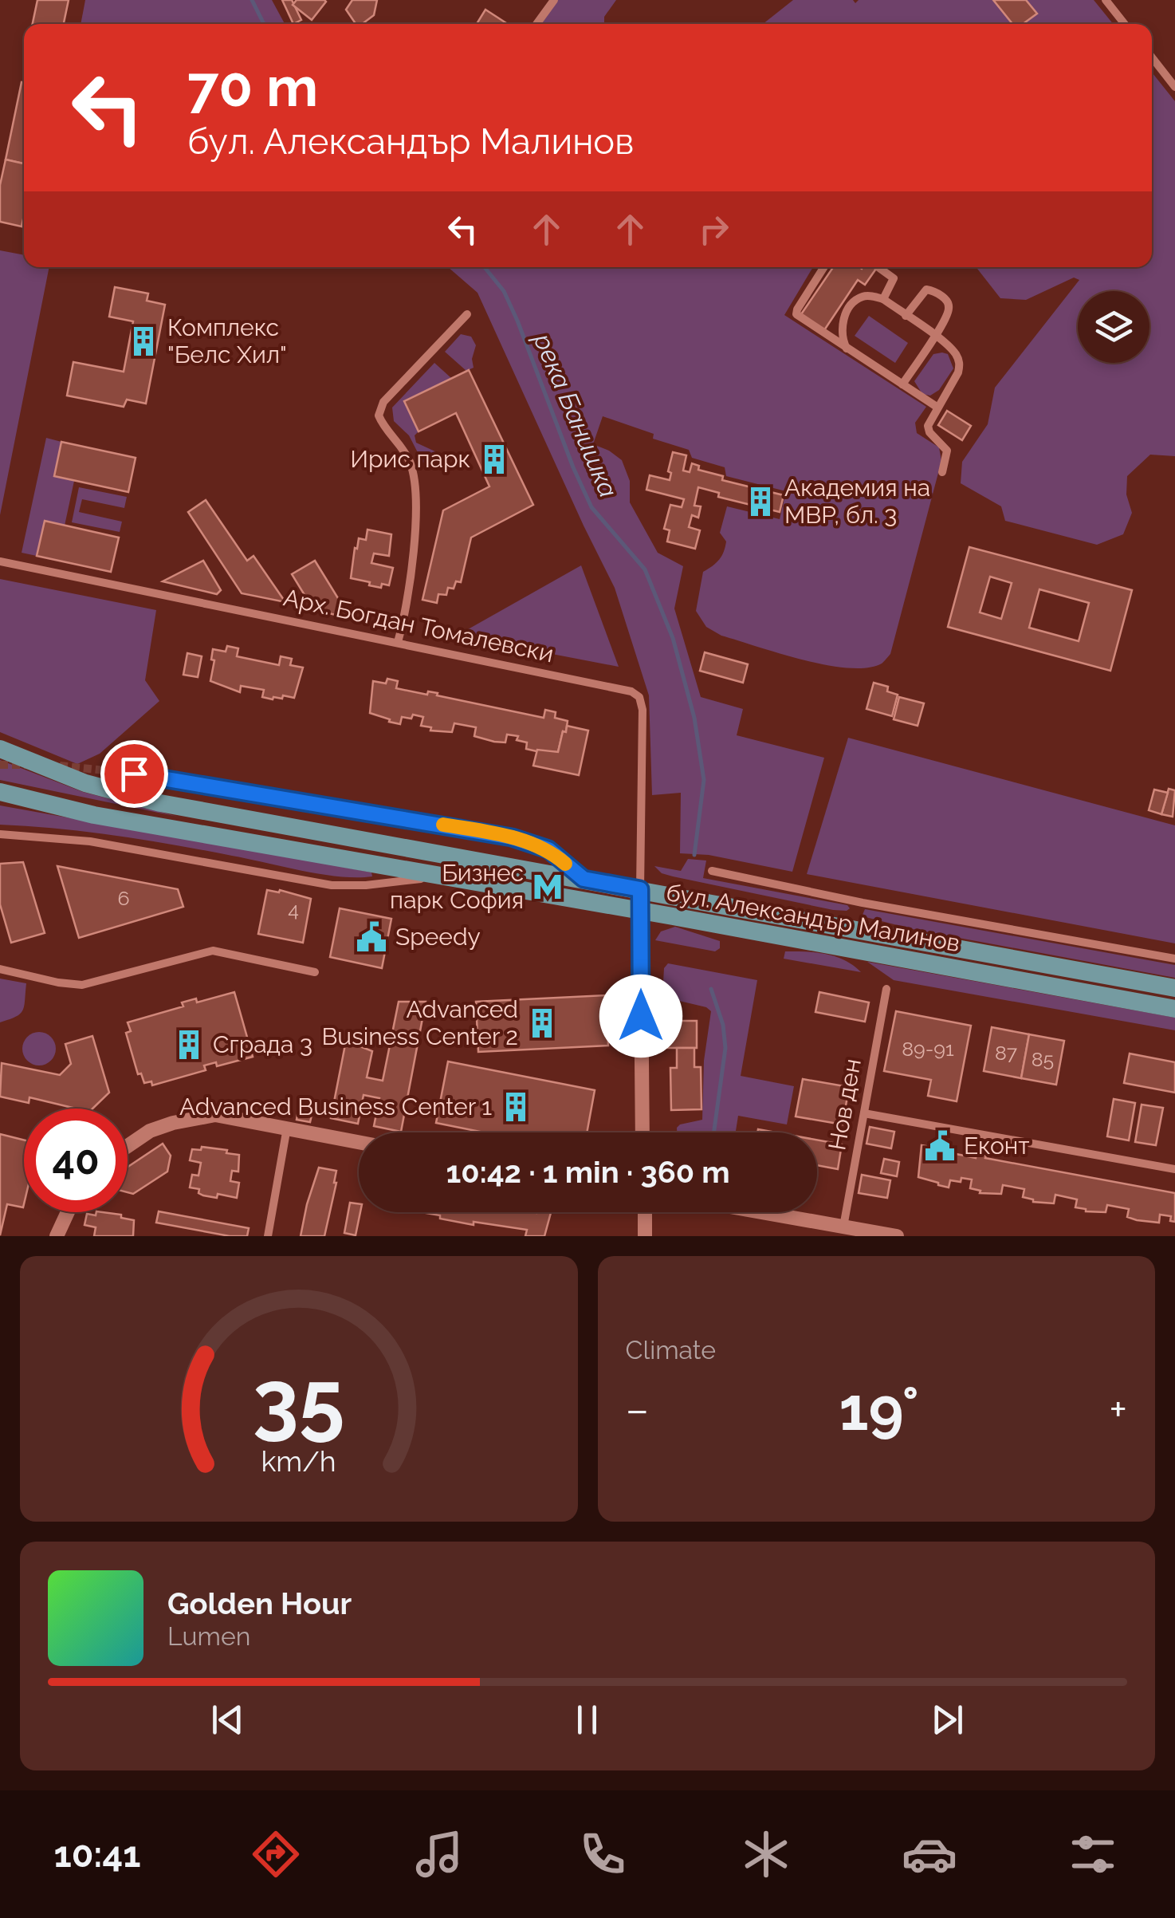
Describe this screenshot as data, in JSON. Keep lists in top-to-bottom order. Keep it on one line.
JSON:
{"streets":{"main road":["бул. Александър Малинов"],"street":["Арх. Богдан Томалевски","Нов ден"]},"crossings":[["Арх. Богдан Томалевски","бул. Александър Малинов"]],"water":["река Банишка"],"places":{"building":["Комплекс \"Белс Хил\"","Ирис парк","Академия на МВР, бл. 3","Advanced Business Center 2","Сграда 3","Advanced Business Center 1"],"metro station":["Бизнес парк София"],"public building":["Speedy","Еконт"]},"house_numbers":["6","4","89-91","87","85"],"page":{"turn":["70 m","бул. Александър Малинов"],"limit":"40","trip":"10:42 · 1 min · 360 m","tile":"Climate","heat":["−","19°","+"],"song":["Golden Hour","Lumen"],"tabs":"10:41","gauge":["35","km/h"]}}
